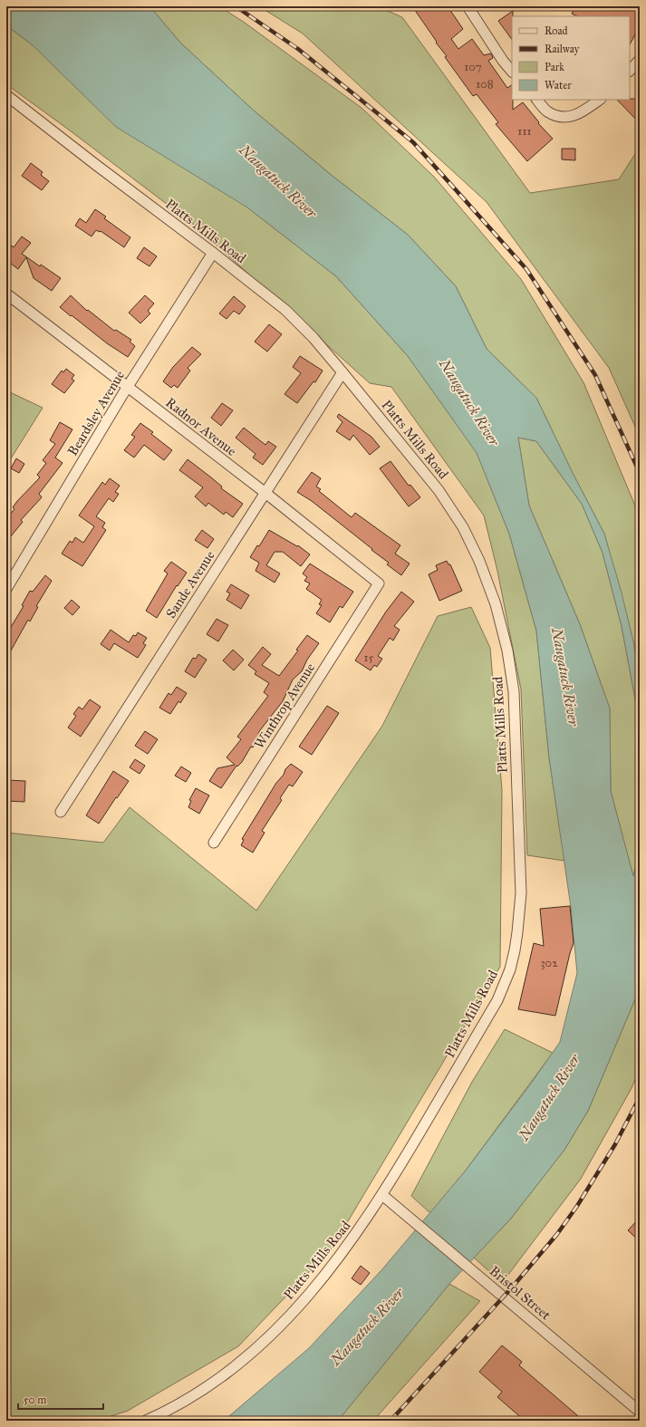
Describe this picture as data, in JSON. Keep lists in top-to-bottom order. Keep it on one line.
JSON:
{"streets":{"street":["Platts Mills Road","Beardsley Avenue","Radnor Avenue","Sande Avenue","Winthrop Avenue","Bristol Street"]},"crossings":[["Platts Mills Road","Beardsley Avenue"],["Platts Mills Road","Sande Avenue"],["Platts Mills Road","Bristol Street"],["Beardsley Avenue","Radnor Avenue"],["Radnor Avenue","Sande Avenue"],["Radnor Avenue","Winthrop Avenue"]],"water":["Naugatuck River"],"house_numbers":["107","108","111","15","302"],"legend":["Road","Railway","Park","Water"],"scale_bar":"50 m"}
